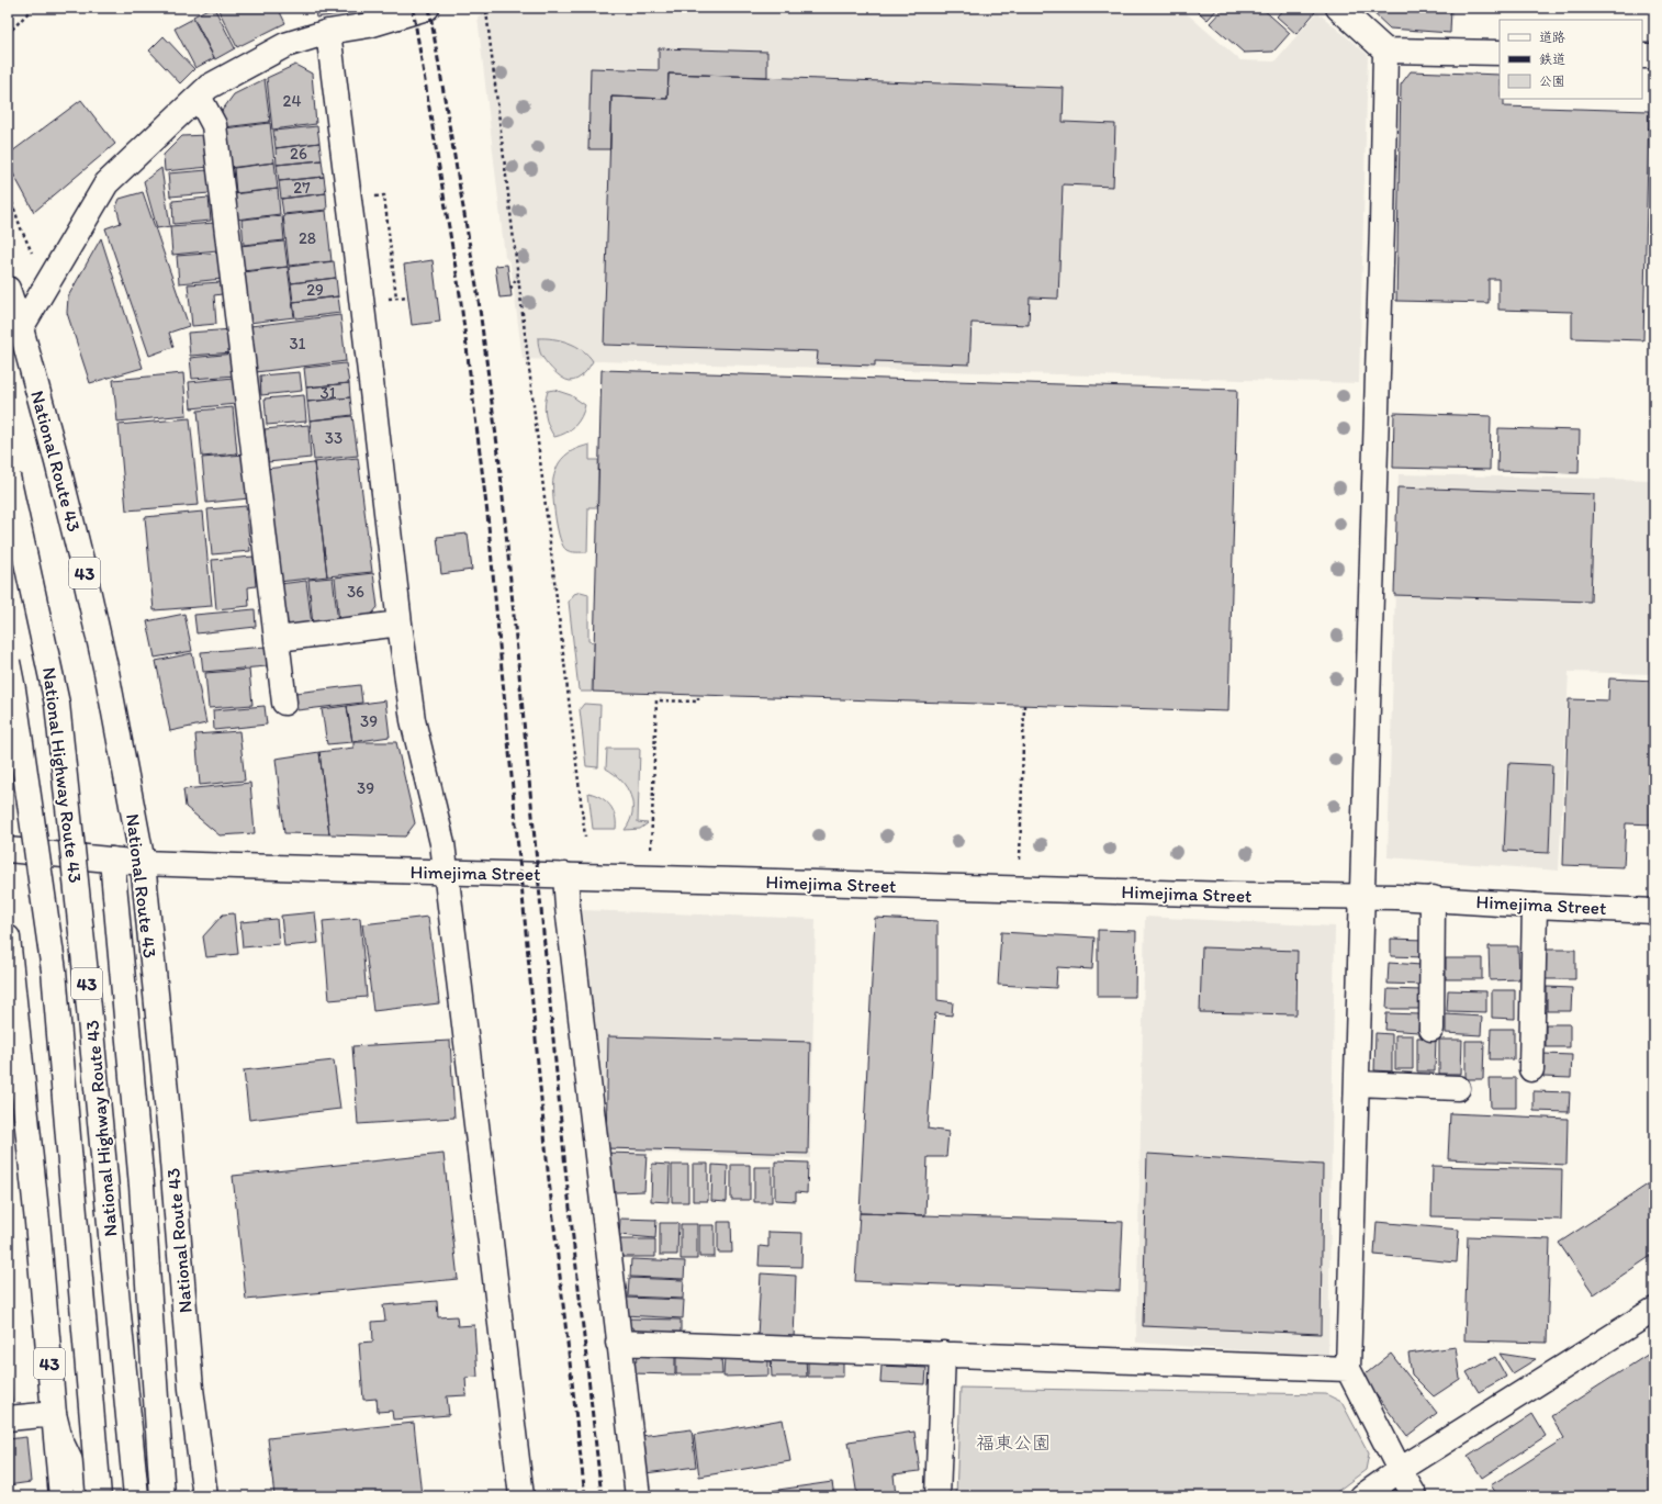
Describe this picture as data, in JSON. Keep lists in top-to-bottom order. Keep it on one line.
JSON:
{"streets":{"main road":["National Route 43","43","National Highway Route 43","Himejima Street"]},"crossings":[["National Route 43","Himejima Street"]],"parks":["福東公園"],"house_numbers":["24","26","27","28","29","31","31","33","36","39","39"],"legend":["道路","鉄道","公園"]}
